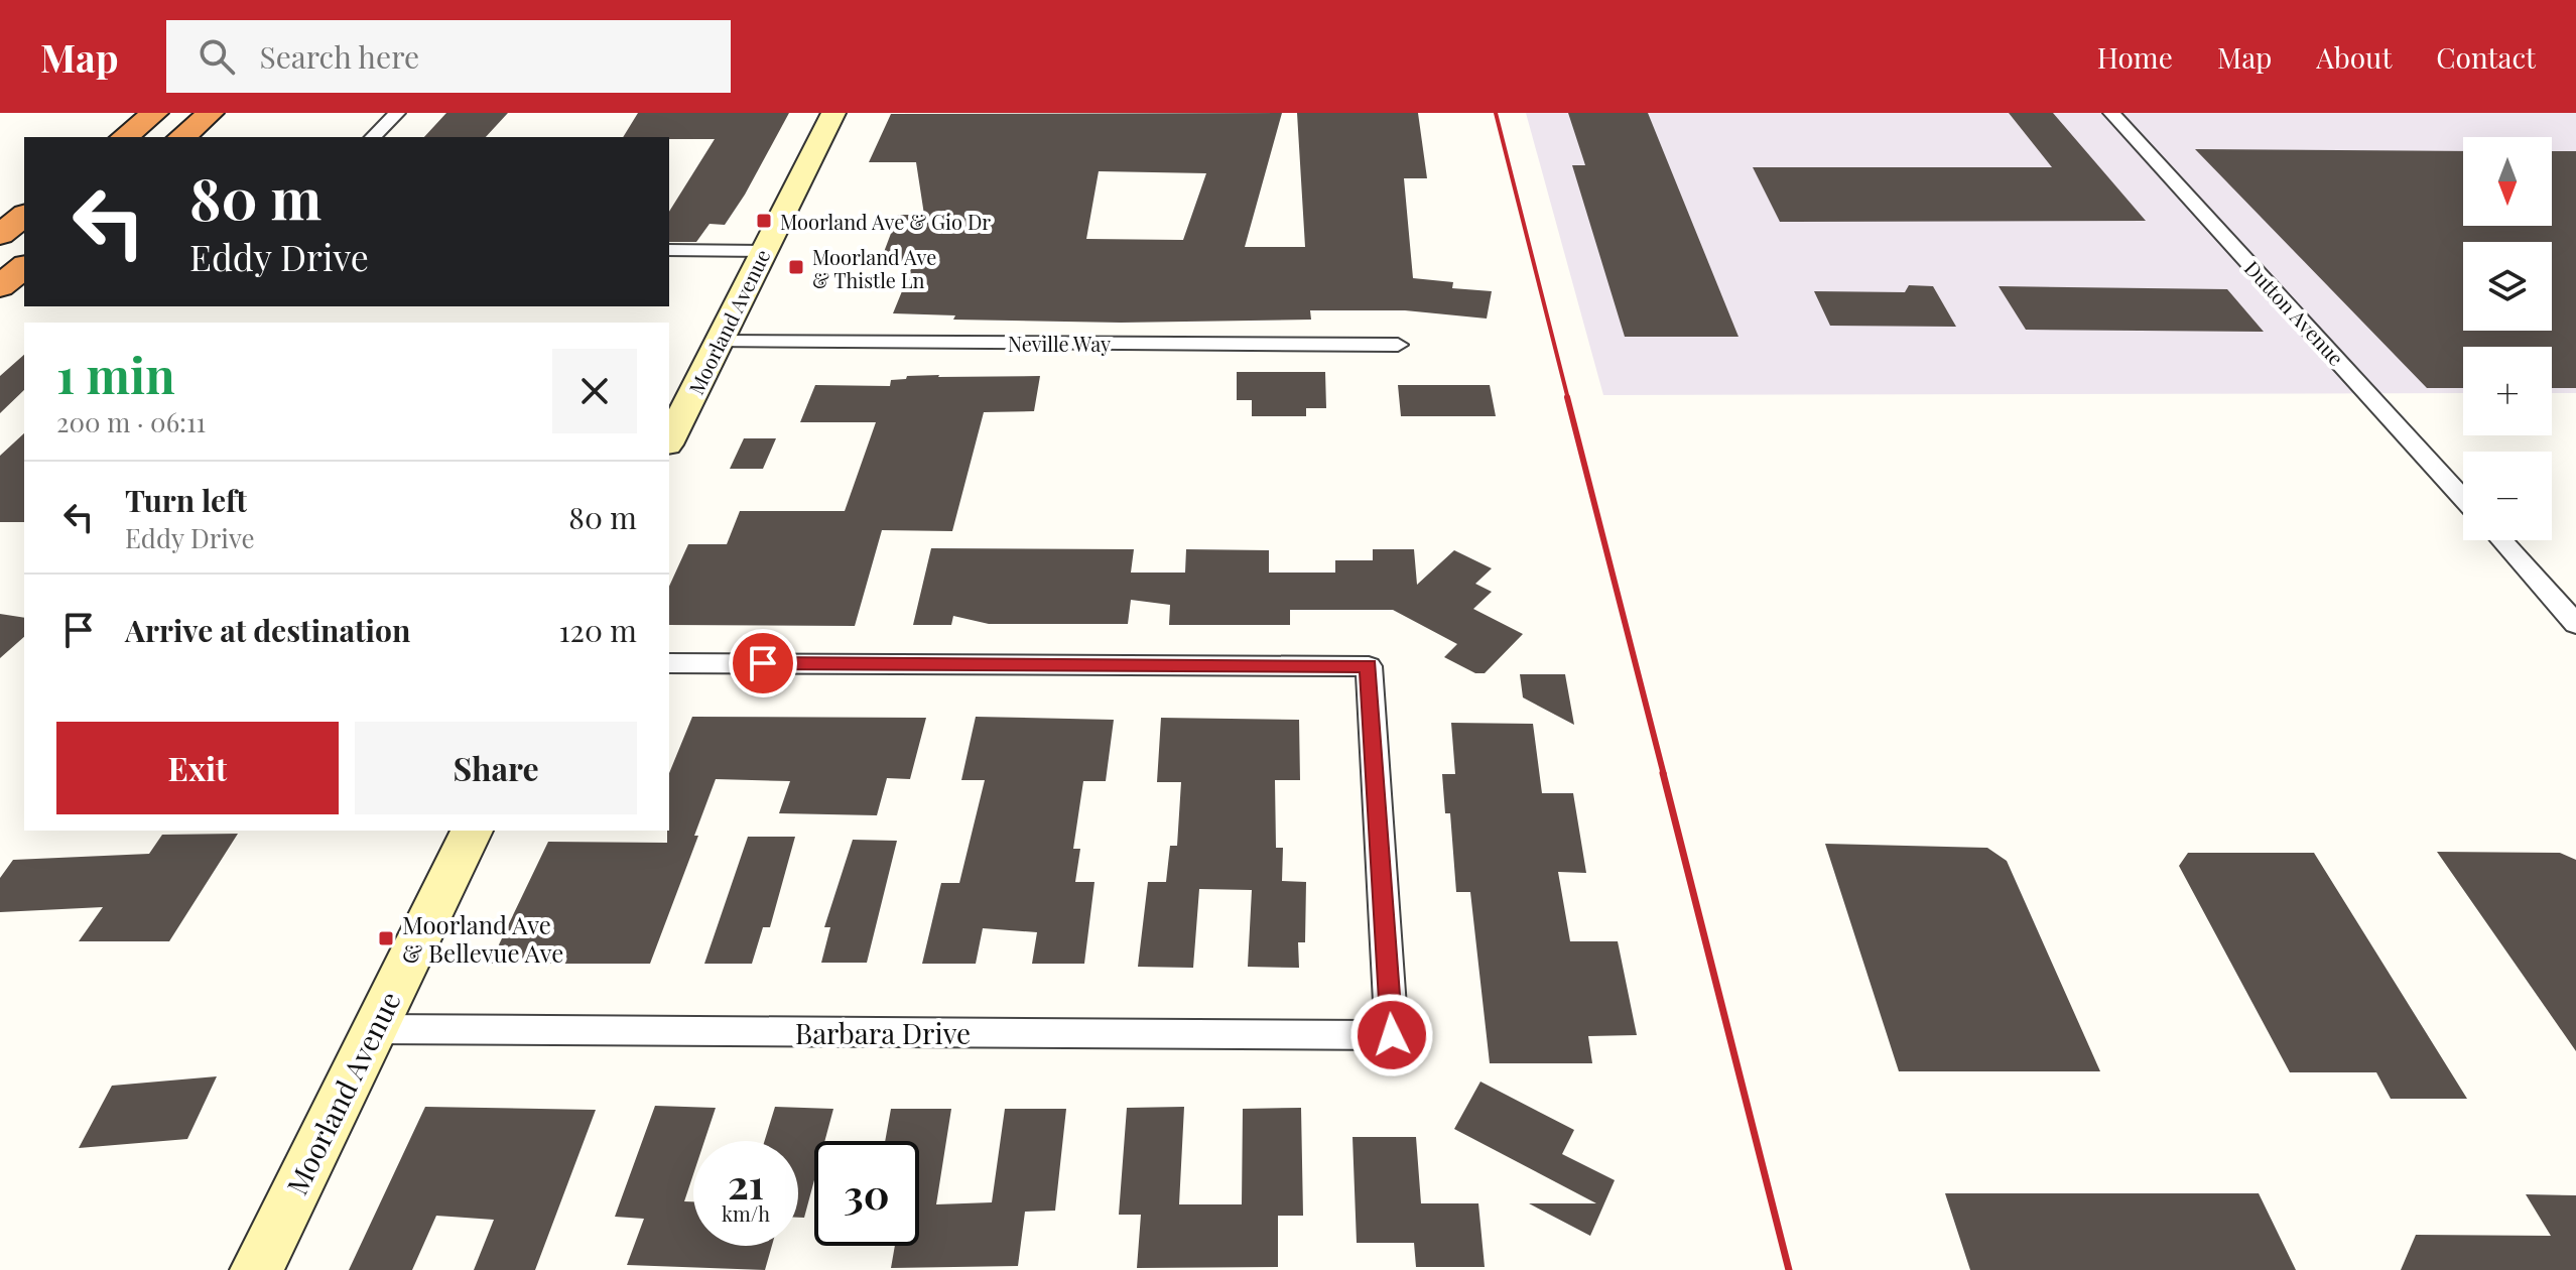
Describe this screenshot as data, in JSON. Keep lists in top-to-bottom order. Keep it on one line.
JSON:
{"streets":{"street":["Dutton Avenue","Moorland Avenue","Neville Way","Barbara Drive"]},"crossings":[["Moorland Avenue","Neville Way"],["Moorland Avenue","Barbara Drive"]],"places":{"transit":["Moorland Ave & Gio Dr","Moorland Ave & Thistle Ln","Moorland Ave & Bellevue Ave"]},"north":"bottom","page":{"header":"Map","search":"Search here","nav":["Home","Map","About","Contact"],"map_buttons":["+","−"],"turn":["80 m","Eddy Drive"],"heading":["1 min","200 m · 06:11"],"list":[{"name":"Turn left","note":"Eddy Drive","value":"80 m"},{"name":"Arrive at destination","value":"120 m"}],"buttons":["Exit","Share"],"speed":"21 km/h","limit":"30"}}
